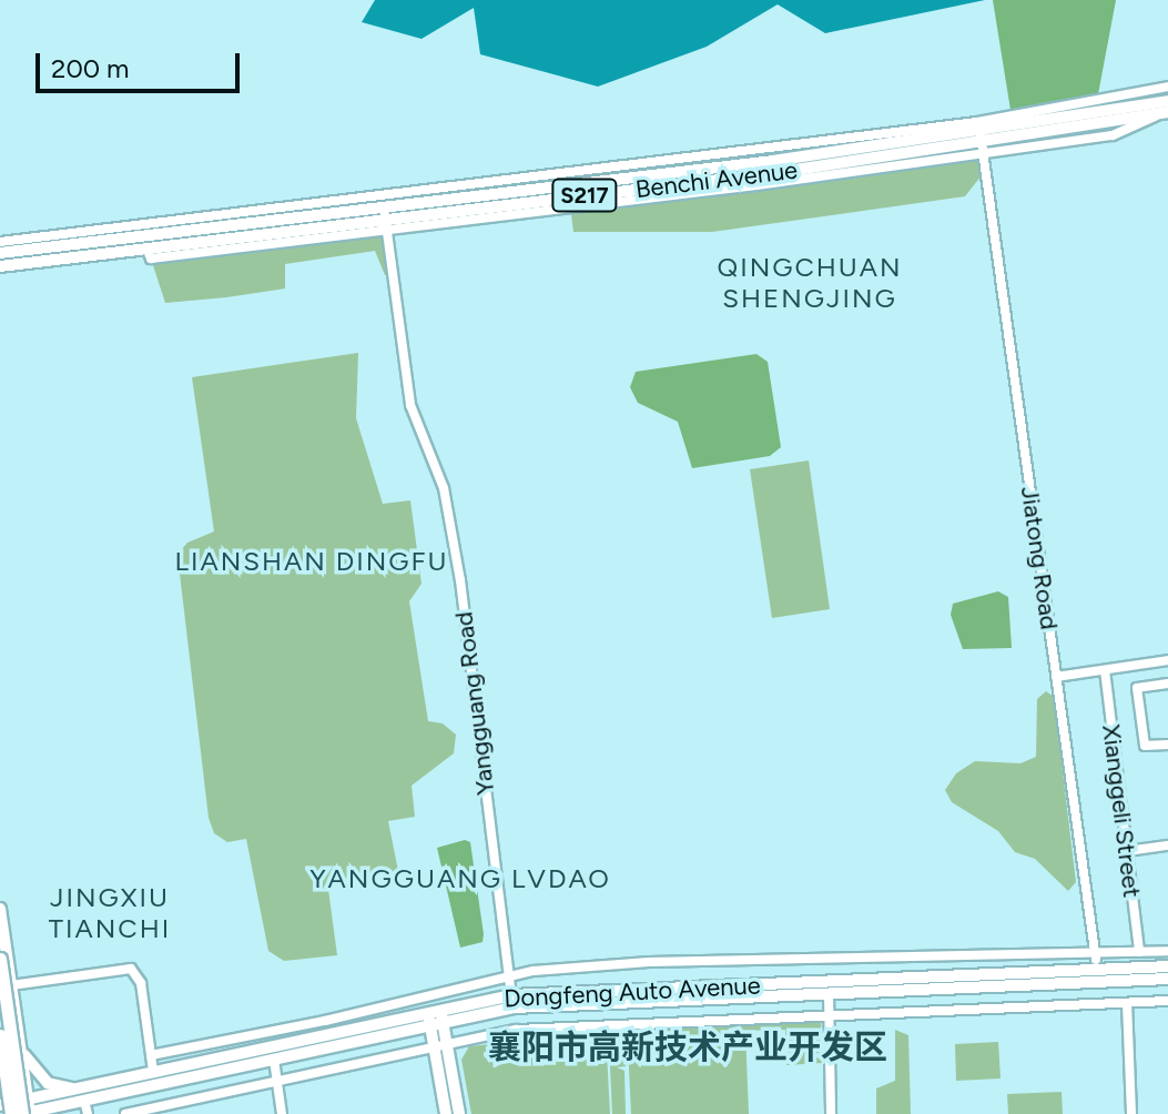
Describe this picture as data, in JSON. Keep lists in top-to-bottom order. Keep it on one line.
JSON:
{"streets":{"main road":["Benchi Avenue","S217","Dongfeng Auto Avenue"],"street":["Jiatong Road","Yangguang Road","Xianggeli Street"]},"crossings":[["Benchi Avenue","Jiatong Road"],["Benchi Avenue","Yangguang Road"],["Jiatong Road","Dongfeng Auto Avenue"],["Yangguang Road","Dongfeng Auto Avenue"]],"districts":["QINGCHUAN SHENGJING","LIANSHAN DINGFU","YANGGUANG LVDAO","JINGXIU TIANCHI","襄阳市高新技术产业开发区"],"scale_bar":"200 m"}
